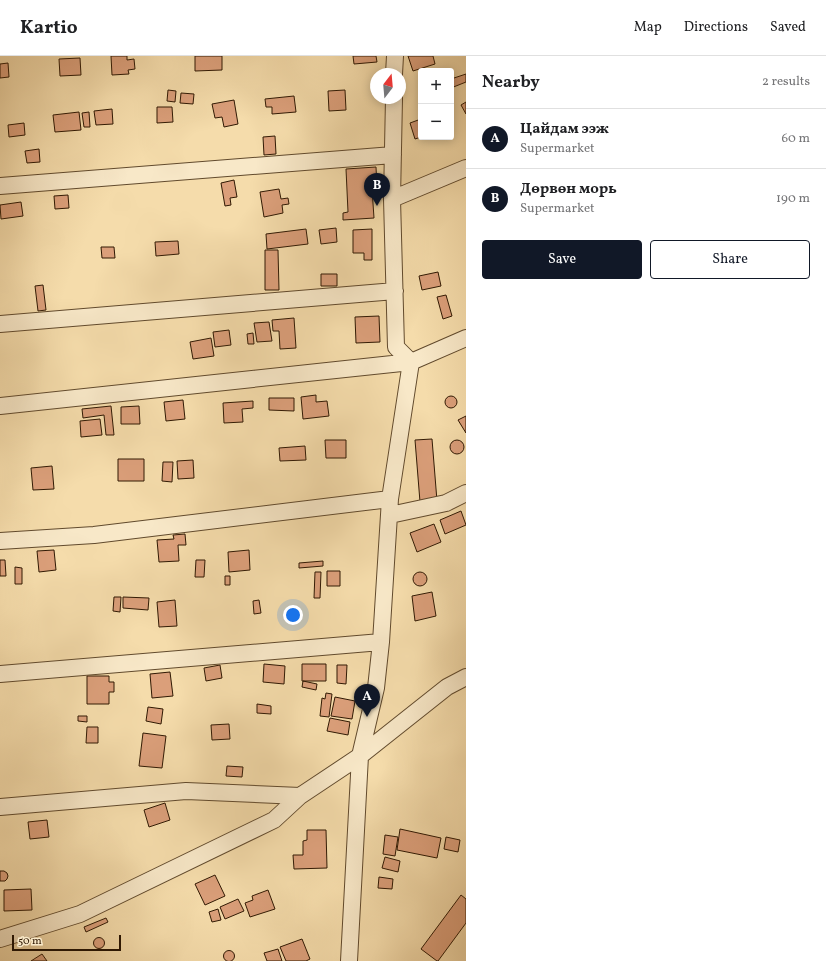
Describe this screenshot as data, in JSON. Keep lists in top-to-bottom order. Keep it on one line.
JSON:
{"scale_bar":"50 m","north":"top","page":{"header":"Kartio","nav":["Map","Directions","Saved"],"heading":["Nearby","2 results"],"map_buttons":["+","−"],"list":[{"mark":"A","name":"Цайдам ээж","note":"Supermarket","value":"60 m"},{"mark":"B","name":"Дөрвөн морь","note":"Supermarket","value":"190 m"}],"pins":["B","A"],"buttons":["Save","Share"],"scale":"50 m"}}
